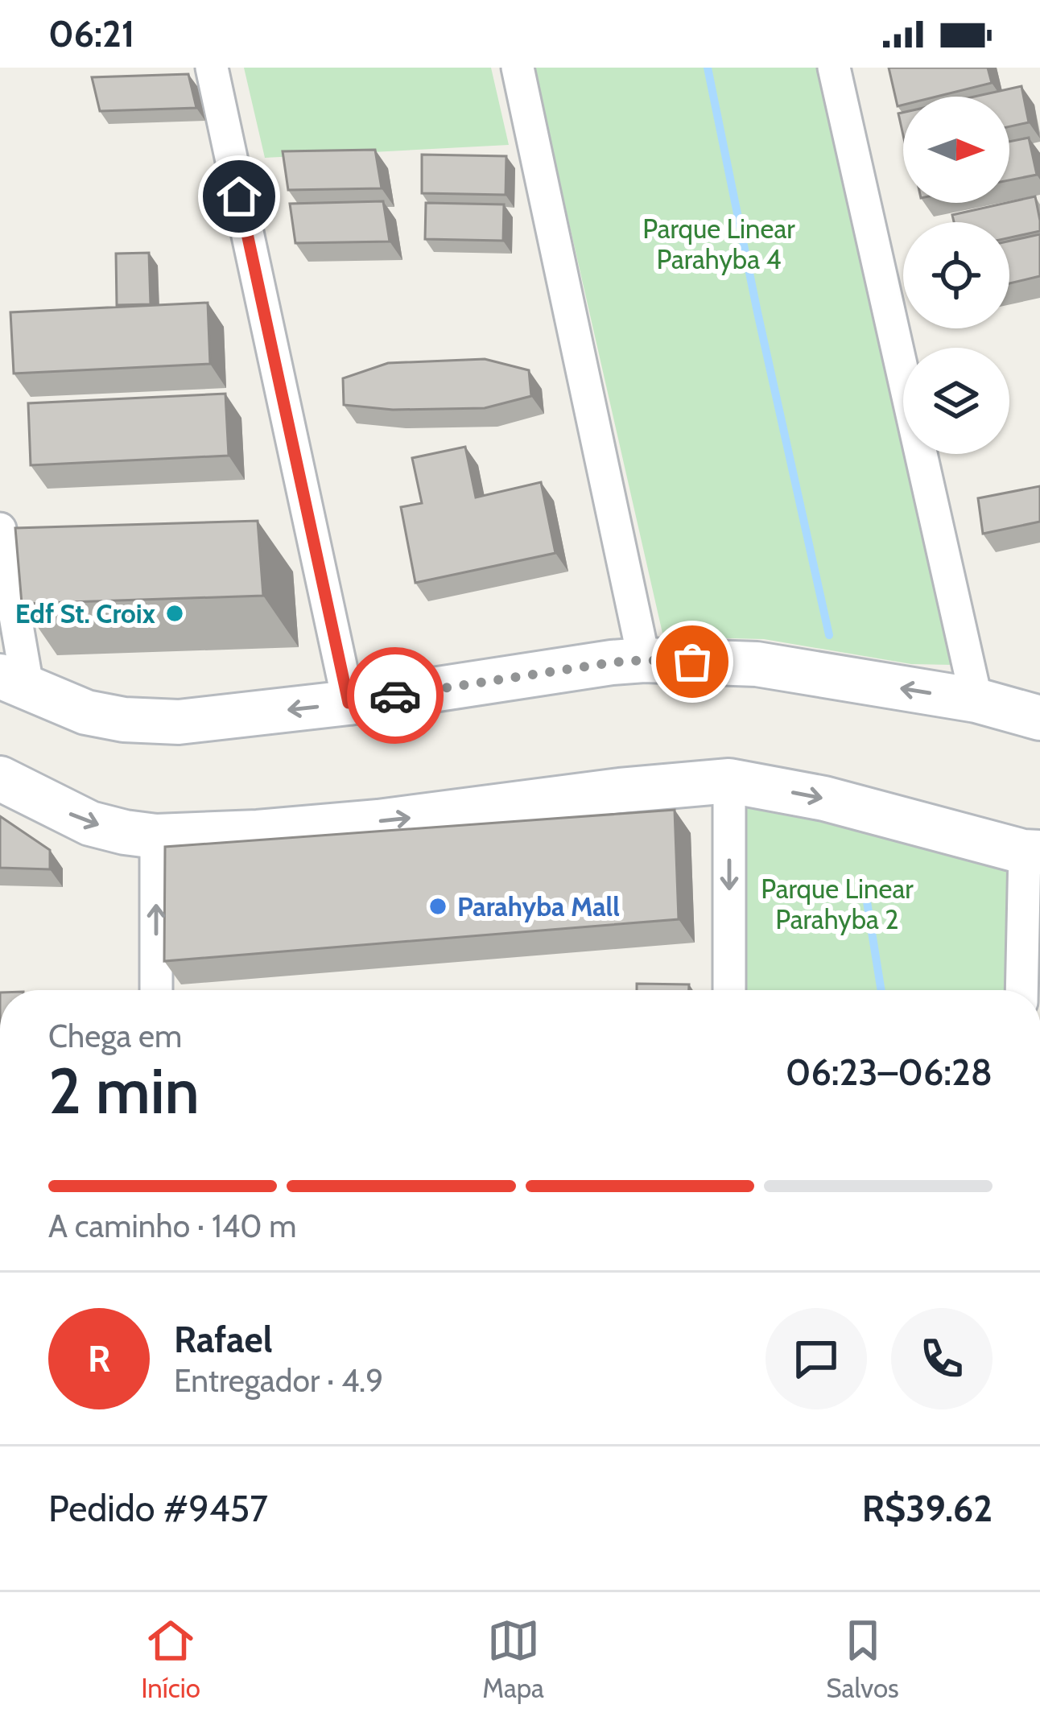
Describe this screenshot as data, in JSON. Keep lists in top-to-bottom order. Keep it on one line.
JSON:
{"parks":["Parque Linear Parahyba 4","Parque Linear Parahyba 2"],"places":["Edf St. Croix","Parahyba Mall"],"north":"right","page":{"status":"06:21","heading":["2 min","Chega em","06:23–06:28"],"panel":["Rafael","Entregador · 4.9","Pedido #9457","R$39.62"],"bar":"A caminho · 140 m","round":"R","tabs":["Início","Mapa","Salvos"]}}
